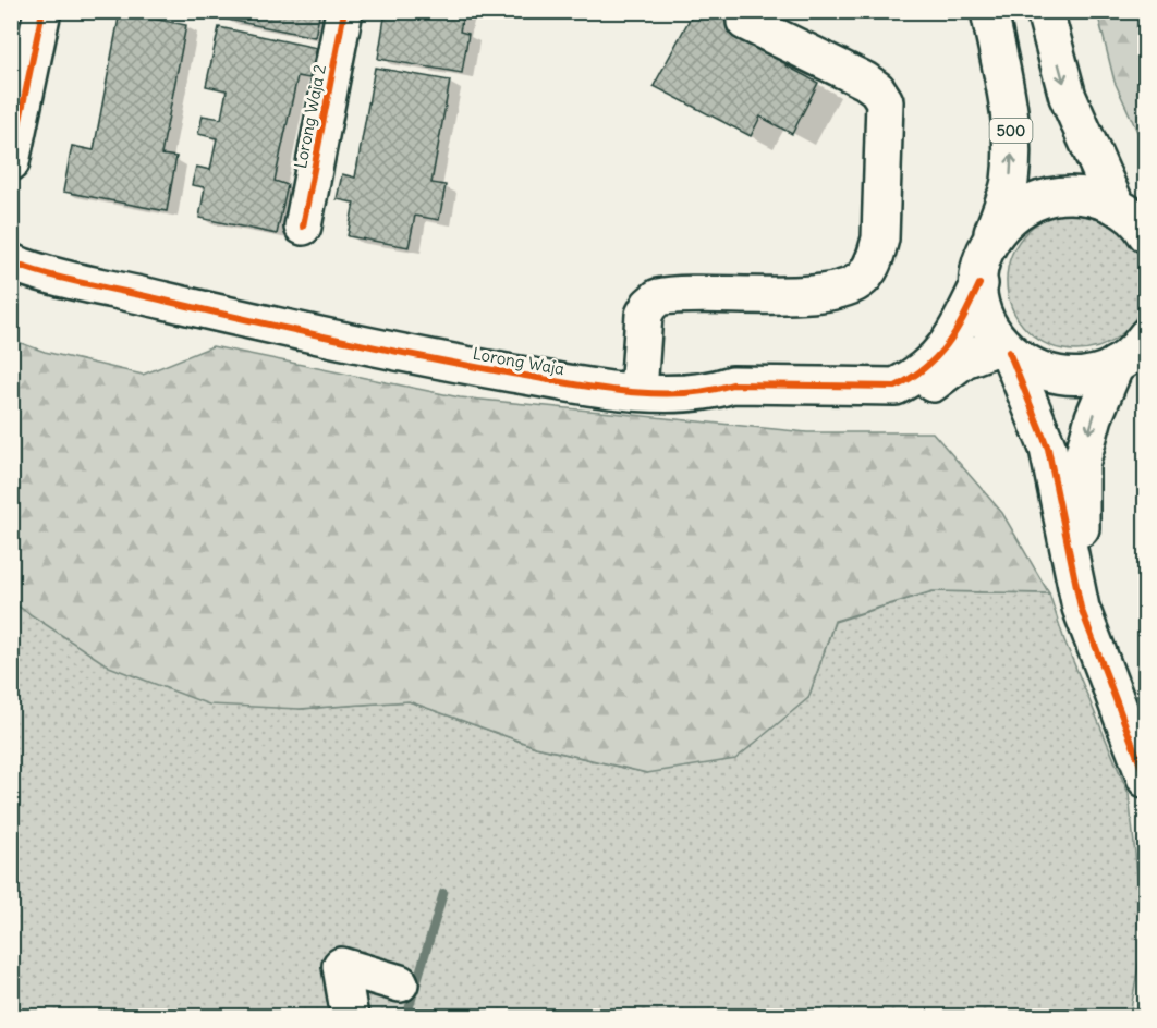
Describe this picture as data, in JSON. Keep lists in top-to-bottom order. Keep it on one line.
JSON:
{"streets":{"street":["Lorong Waja 2","500","Lorong Waja"]},"crossings":[["500","Lorong Waja"]]}
